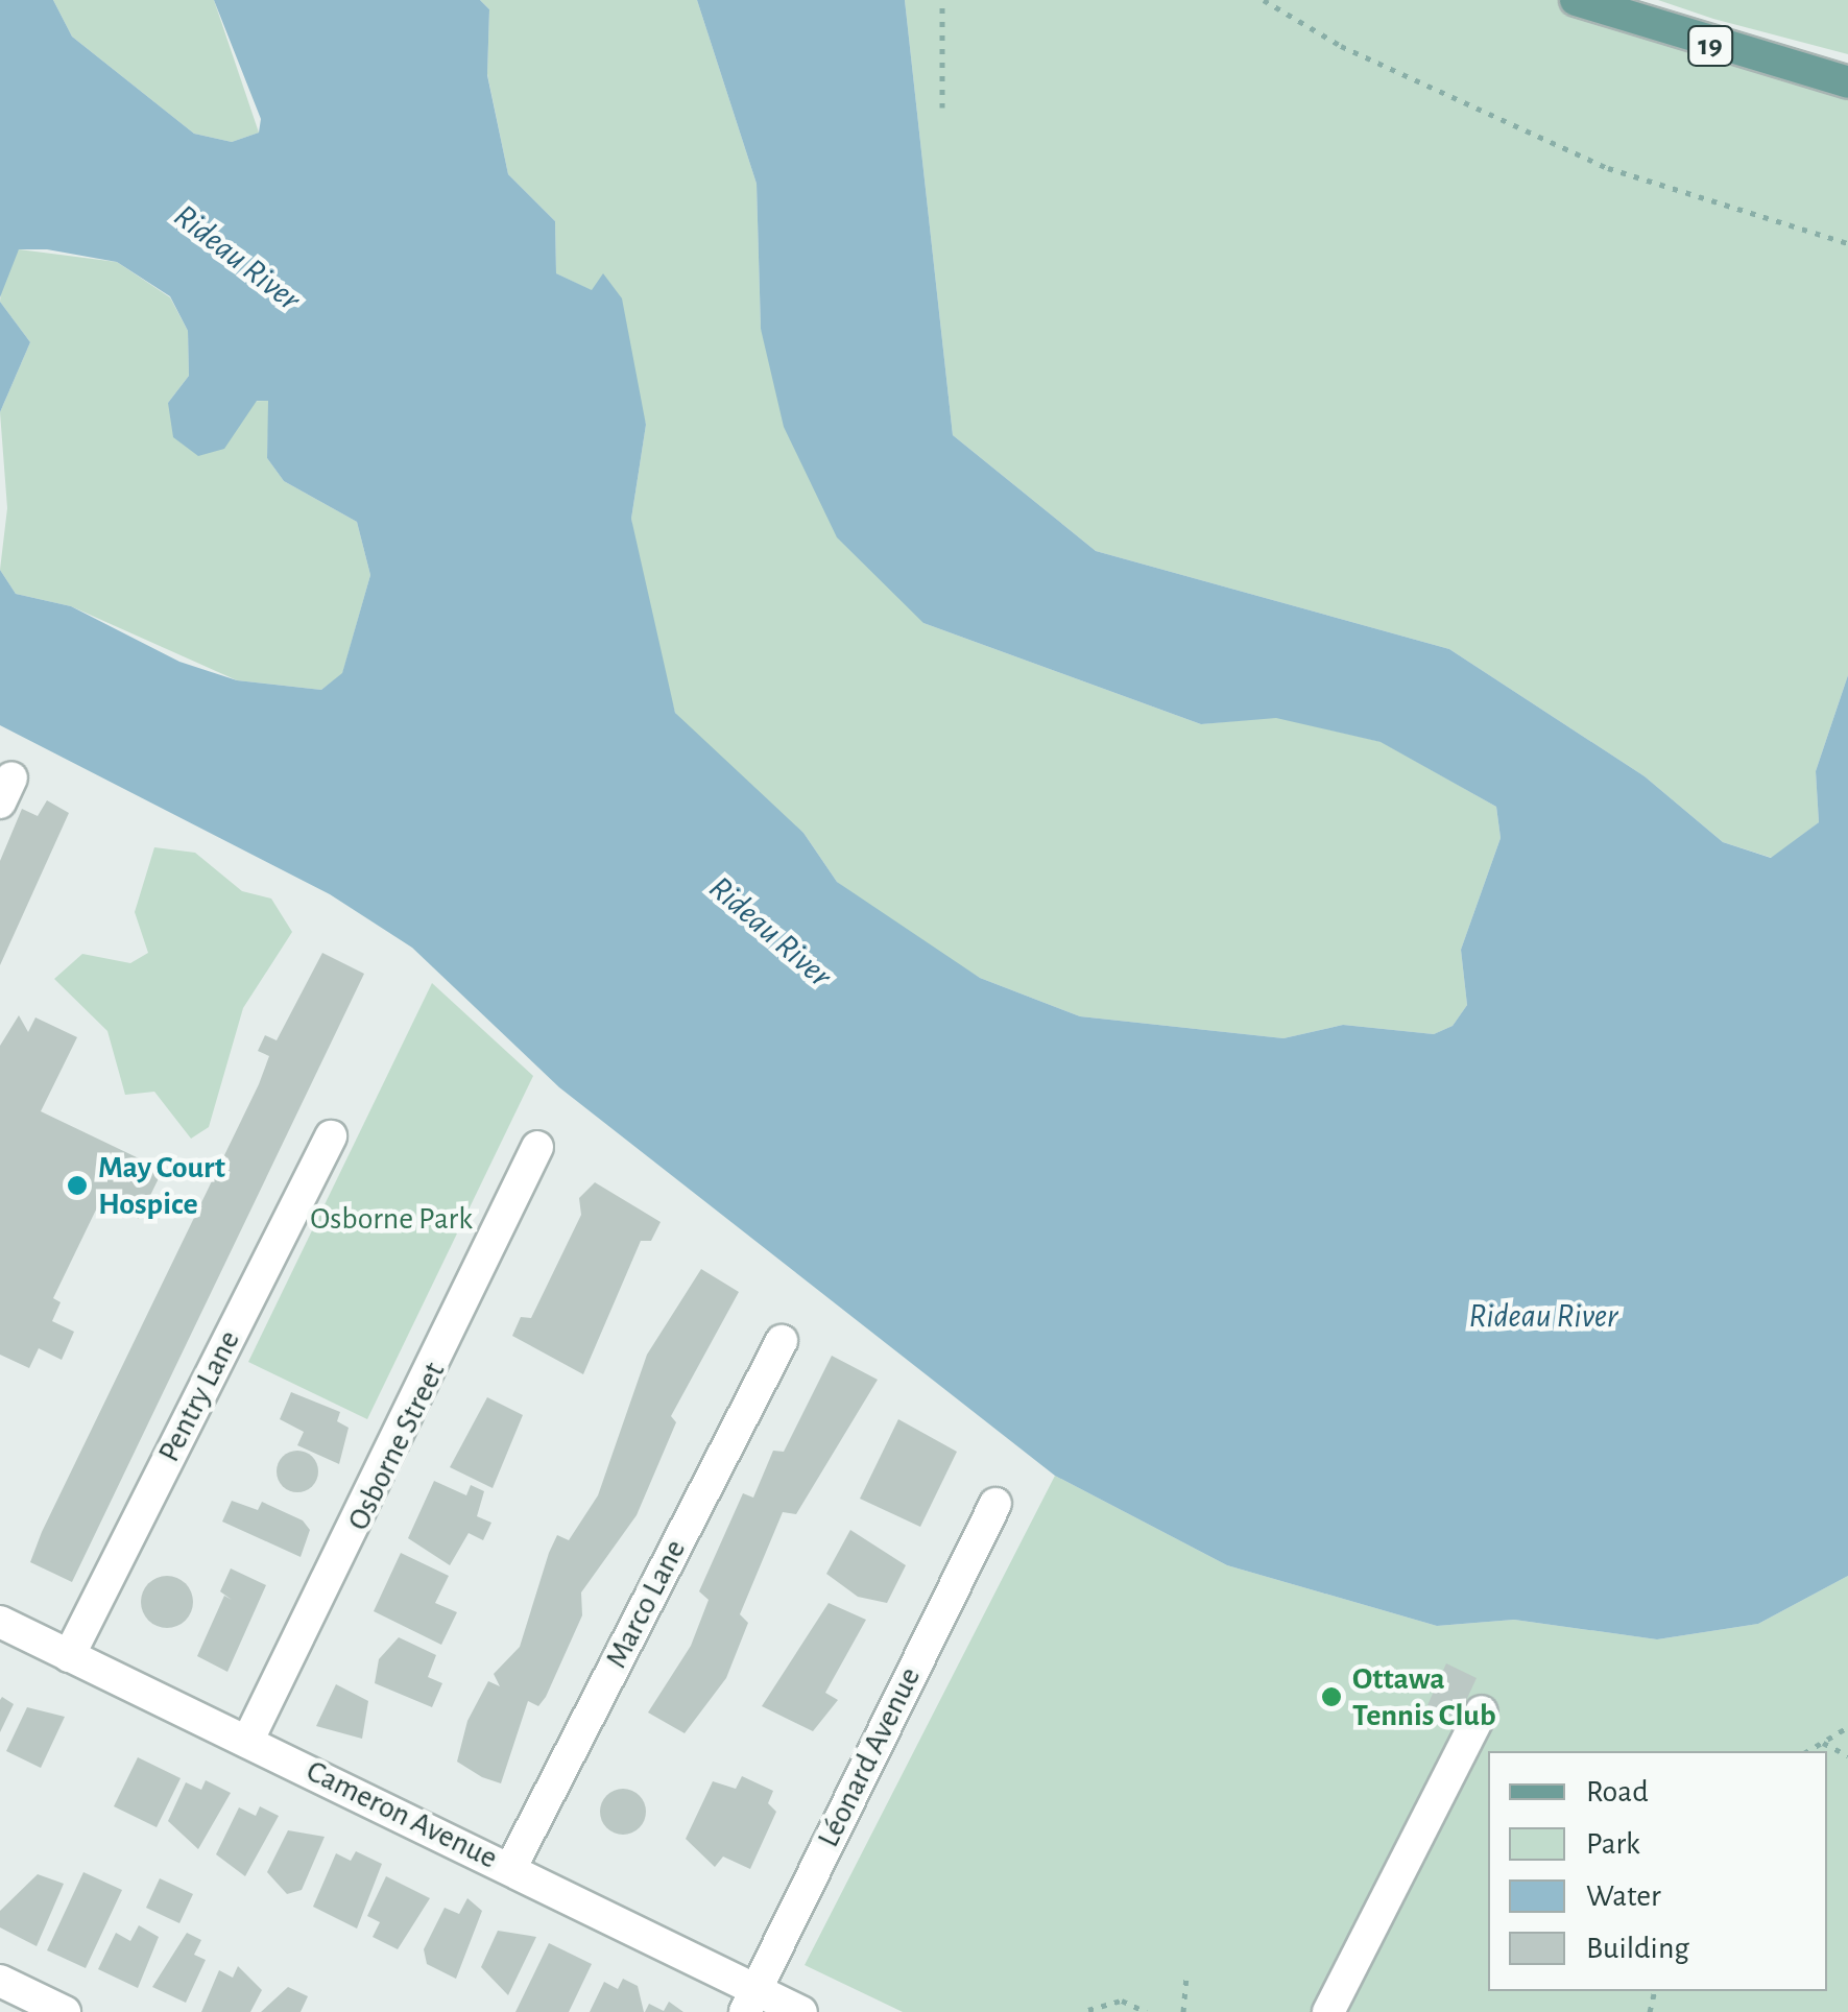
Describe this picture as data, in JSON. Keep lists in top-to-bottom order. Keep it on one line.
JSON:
{"streets":{"main road":["19"],"street":["Pentry Lane","Osborne Street","Marco Lane","Léonard Avenue","Cameron Avenue"]},"crossings":[["Pentry Lane","Cameron Avenue"],["Osborne Street","Cameron Avenue"],["Marco Lane","Cameron Avenue"],["Léonard Avenue","Cameron Avenue"]],"water":["Rideau River"],"parks":["Osborne Park"],"places":["May Court Hospice","Ottawa Tennis Club"],"legend":["Road","Park","Water","Building"]}
